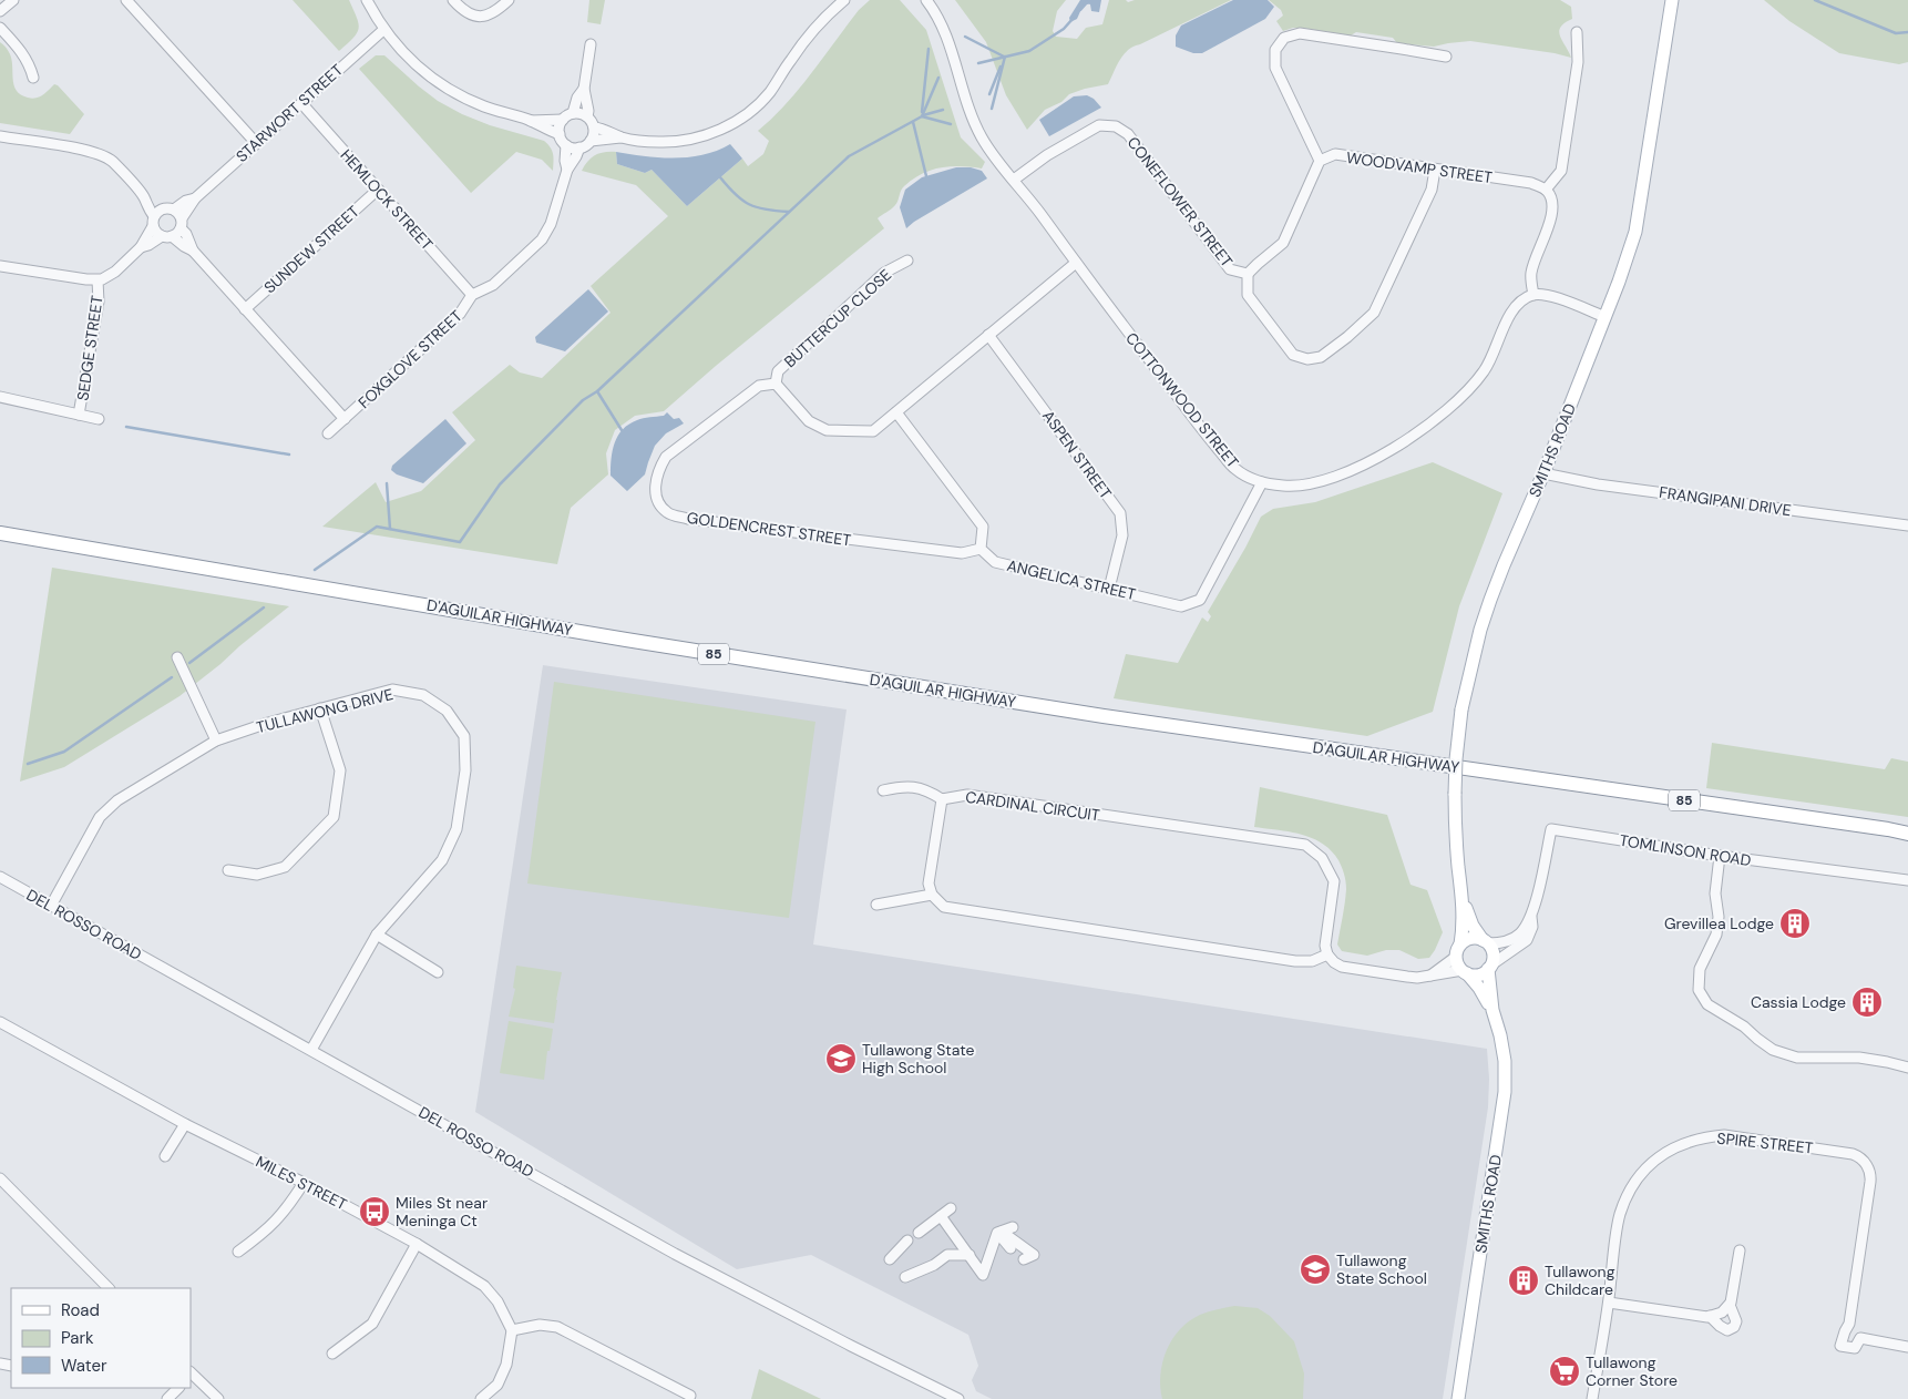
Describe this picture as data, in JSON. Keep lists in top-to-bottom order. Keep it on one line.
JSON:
{"streets":{"highway":["D'AGUILAR HIGHWAY","85"],"main road":["SMITHS ROAD"],"street":["STARWORT STREET","WOODVAMP STREET","HEMLOCK STREET","CONEFLOWER STREET","SUNDEW STREET","BUTTERCUP CLOSE","SEDGE STREET","FOXGLOVE STREET","COTTONWOOD STREET","ASPEN STREET","FRANGIPANI DRIVE","GOLDENCREST STREET","ANGELICA STREET","TULLAWONG DRIVE","CARDINAL CIRCUIT","TOMLINSON ROAD","DEL ROSSO ROAD","SPIRE STREET","MILES STREET"]},"crossings":[["STARWORT STREET","HEMLOCK STREET"],["STARWORT STREET","FOXGLOVE STREET"],["WOODVAMP STREET","CONEFLOWER STREET"],["HEMLOCK STREET","SUNDEW STREET"],["HEMLOCK STREET","FOXGLOVE STREET"],["CONEFLOWER STREET","COTTONWOOD STREET"],["SUNDEW STREET","FOXGLOVE STREET"],["BUTTERCUP CLOSE","GOLDENCREST STREET"],["COTTONWOOD STREET","ANGELICA STREET"],["SMITHS ROAD","FRANGIPANI DRIVE"],["SMITHS ROAD","TOMLINSON ROAD"],["ASPEN STREET","ANGELICA STREET"],["GOLDENCREST STREET","ANGELICA STREET"],["TULLAWONG DRIVE","DEL ROSSO ROAD"]],"places":{"building":["Grevillea Lodge","Cassia Lodge","Tullawong Childcare"],"school or university":["Tullawong State High School","Tullawong State School"],"bus stop":["Miles St near Meninga Ct"],"supermarket":["Tullawong Corner Store"]},"legend":["Road","Park","Water"]}
